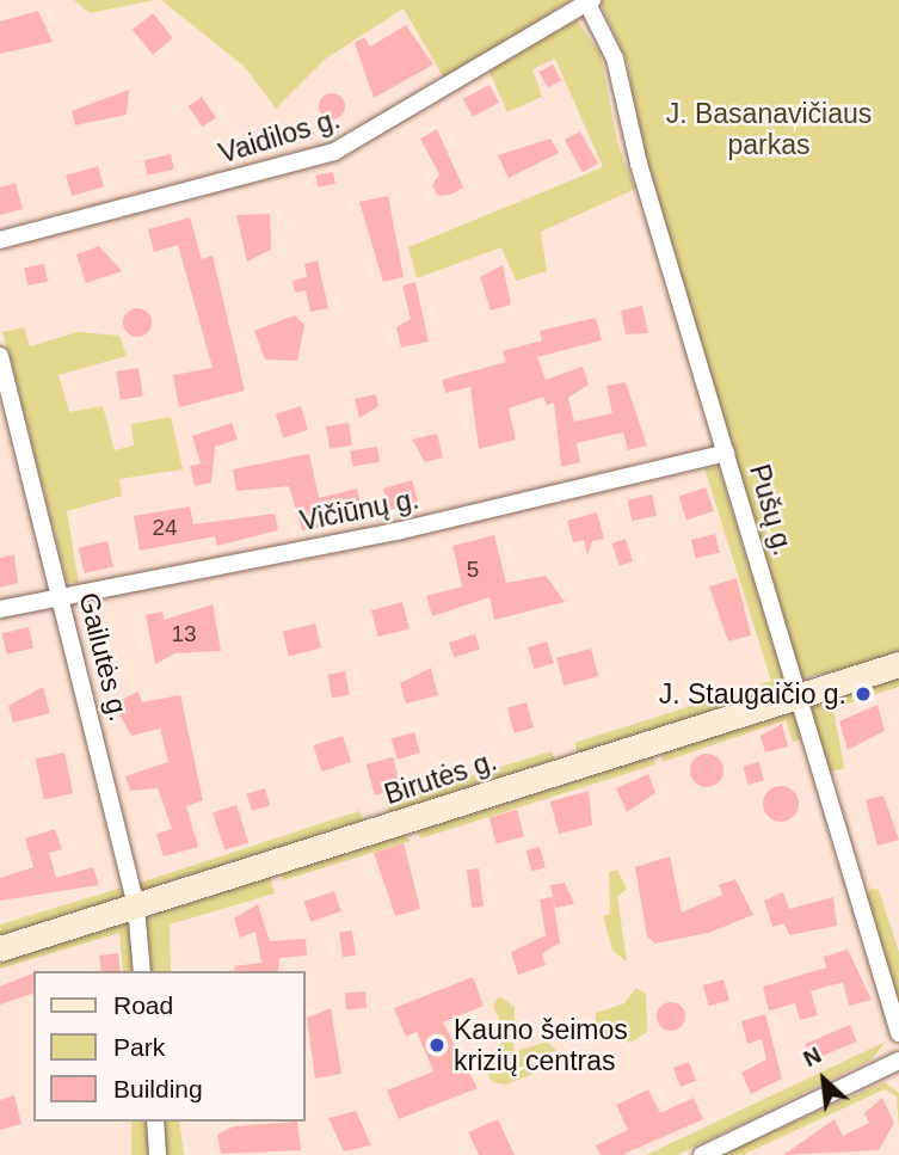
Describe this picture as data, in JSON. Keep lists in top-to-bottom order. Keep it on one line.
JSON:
{"streets":{"street":["Vaidilos g.","Vičiūnų g.","Pušų g.","Gailutės g.","Birutės g."]},"crossings":[["Vaidilos g.","Pušų g."],["Vičiūnų g.","Pušų g."],["Vičiūnų g.","Gailutės g."],["Pušų g.","Birutės g."],["Gailutės g.","Birutės g."]],"parks":["J. Basanavičiaus parkas"],"places":["J. Staugaičio g.","Kauno šeimos krizių centras"],"house_numbers":["24","5","13"],"legend":["Road","Park","Building"],"north":"top left"}
